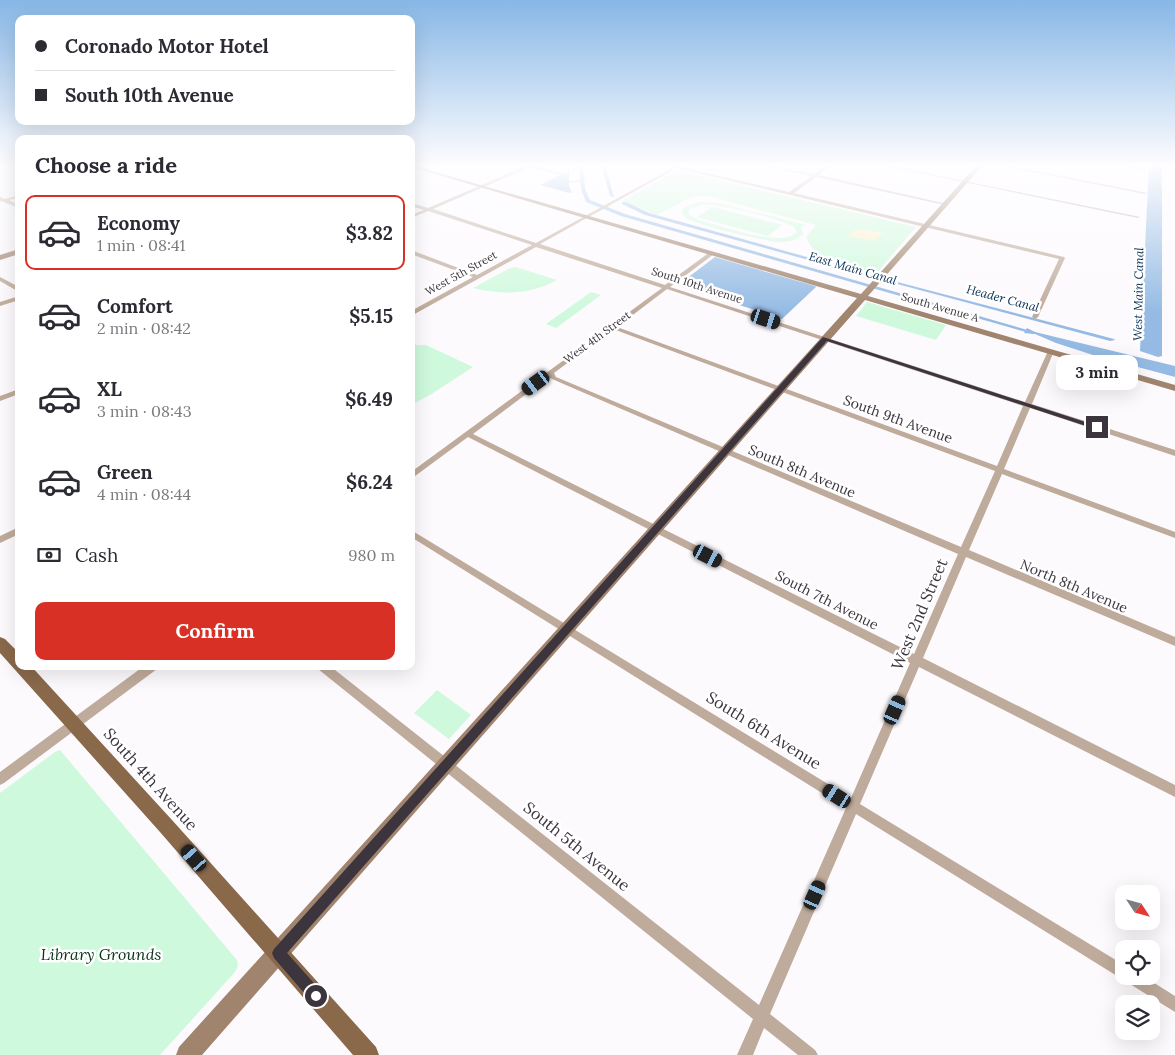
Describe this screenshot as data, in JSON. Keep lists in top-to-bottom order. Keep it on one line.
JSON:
{"streets":{"main road":["South 4th Avenue"],"street":["West 5th Street","South 10th Avenue","South Avenue A","West 4th Street","South 9th Avenue","South 8th Avenue","North 8th Avenue","South 7th Avenue","West 2nd Street","South 6th Avenue","South 5th Avenue"]},"crossings":[["West 5th Street","South 10th Avenue"],["West 5th Street","South Avenue A"],["South 10th Avenue","West 4th Street"],["South 10th Avenue","West 2nd Street"],["South Avenue A","West 4th Street"],["South Avenue A","West 2nd Street"],["West 4th Street","South 9th Avenue"],["West 4th Street","South 8th Avenue"],["West 4th Street","South 7th Avenue"],["South 9th Avenue","West 2nd Street"],["South 8th Avenue","North 8th Avenue"],["South 8th Avenue","West 2nd Street"],["North 8th Avenue","West 2nd Street"],["South 7th Avenue","West 2nd Street"],["West 2nd Street","South 6th Avenue"],["West 2nd Street","South 5th Avenue"]],"water":["East Main Canal","West Main Canal","Header Canal"],"parks":["Library Grounds"],"north":"bottom right","page":{"banner":["Coronado Motor Hotel","South 10th Avenue"],"heading":"Choose a ride","list":[{"name":"Economy","note":"1 min · 08:41","value":"$3.82"},{"name":"Comfort","note":"2 min · 08:42","value":"$5.15"},{"name":"XL","note":"3 min · 08:43","value":"$6.49"},{"name":"Green","note":"4 min · 08:44","value":"$6.24"}],"bubble":"3 min","pay":["Cash","980 m"],"buttons":"Confirm"}}
